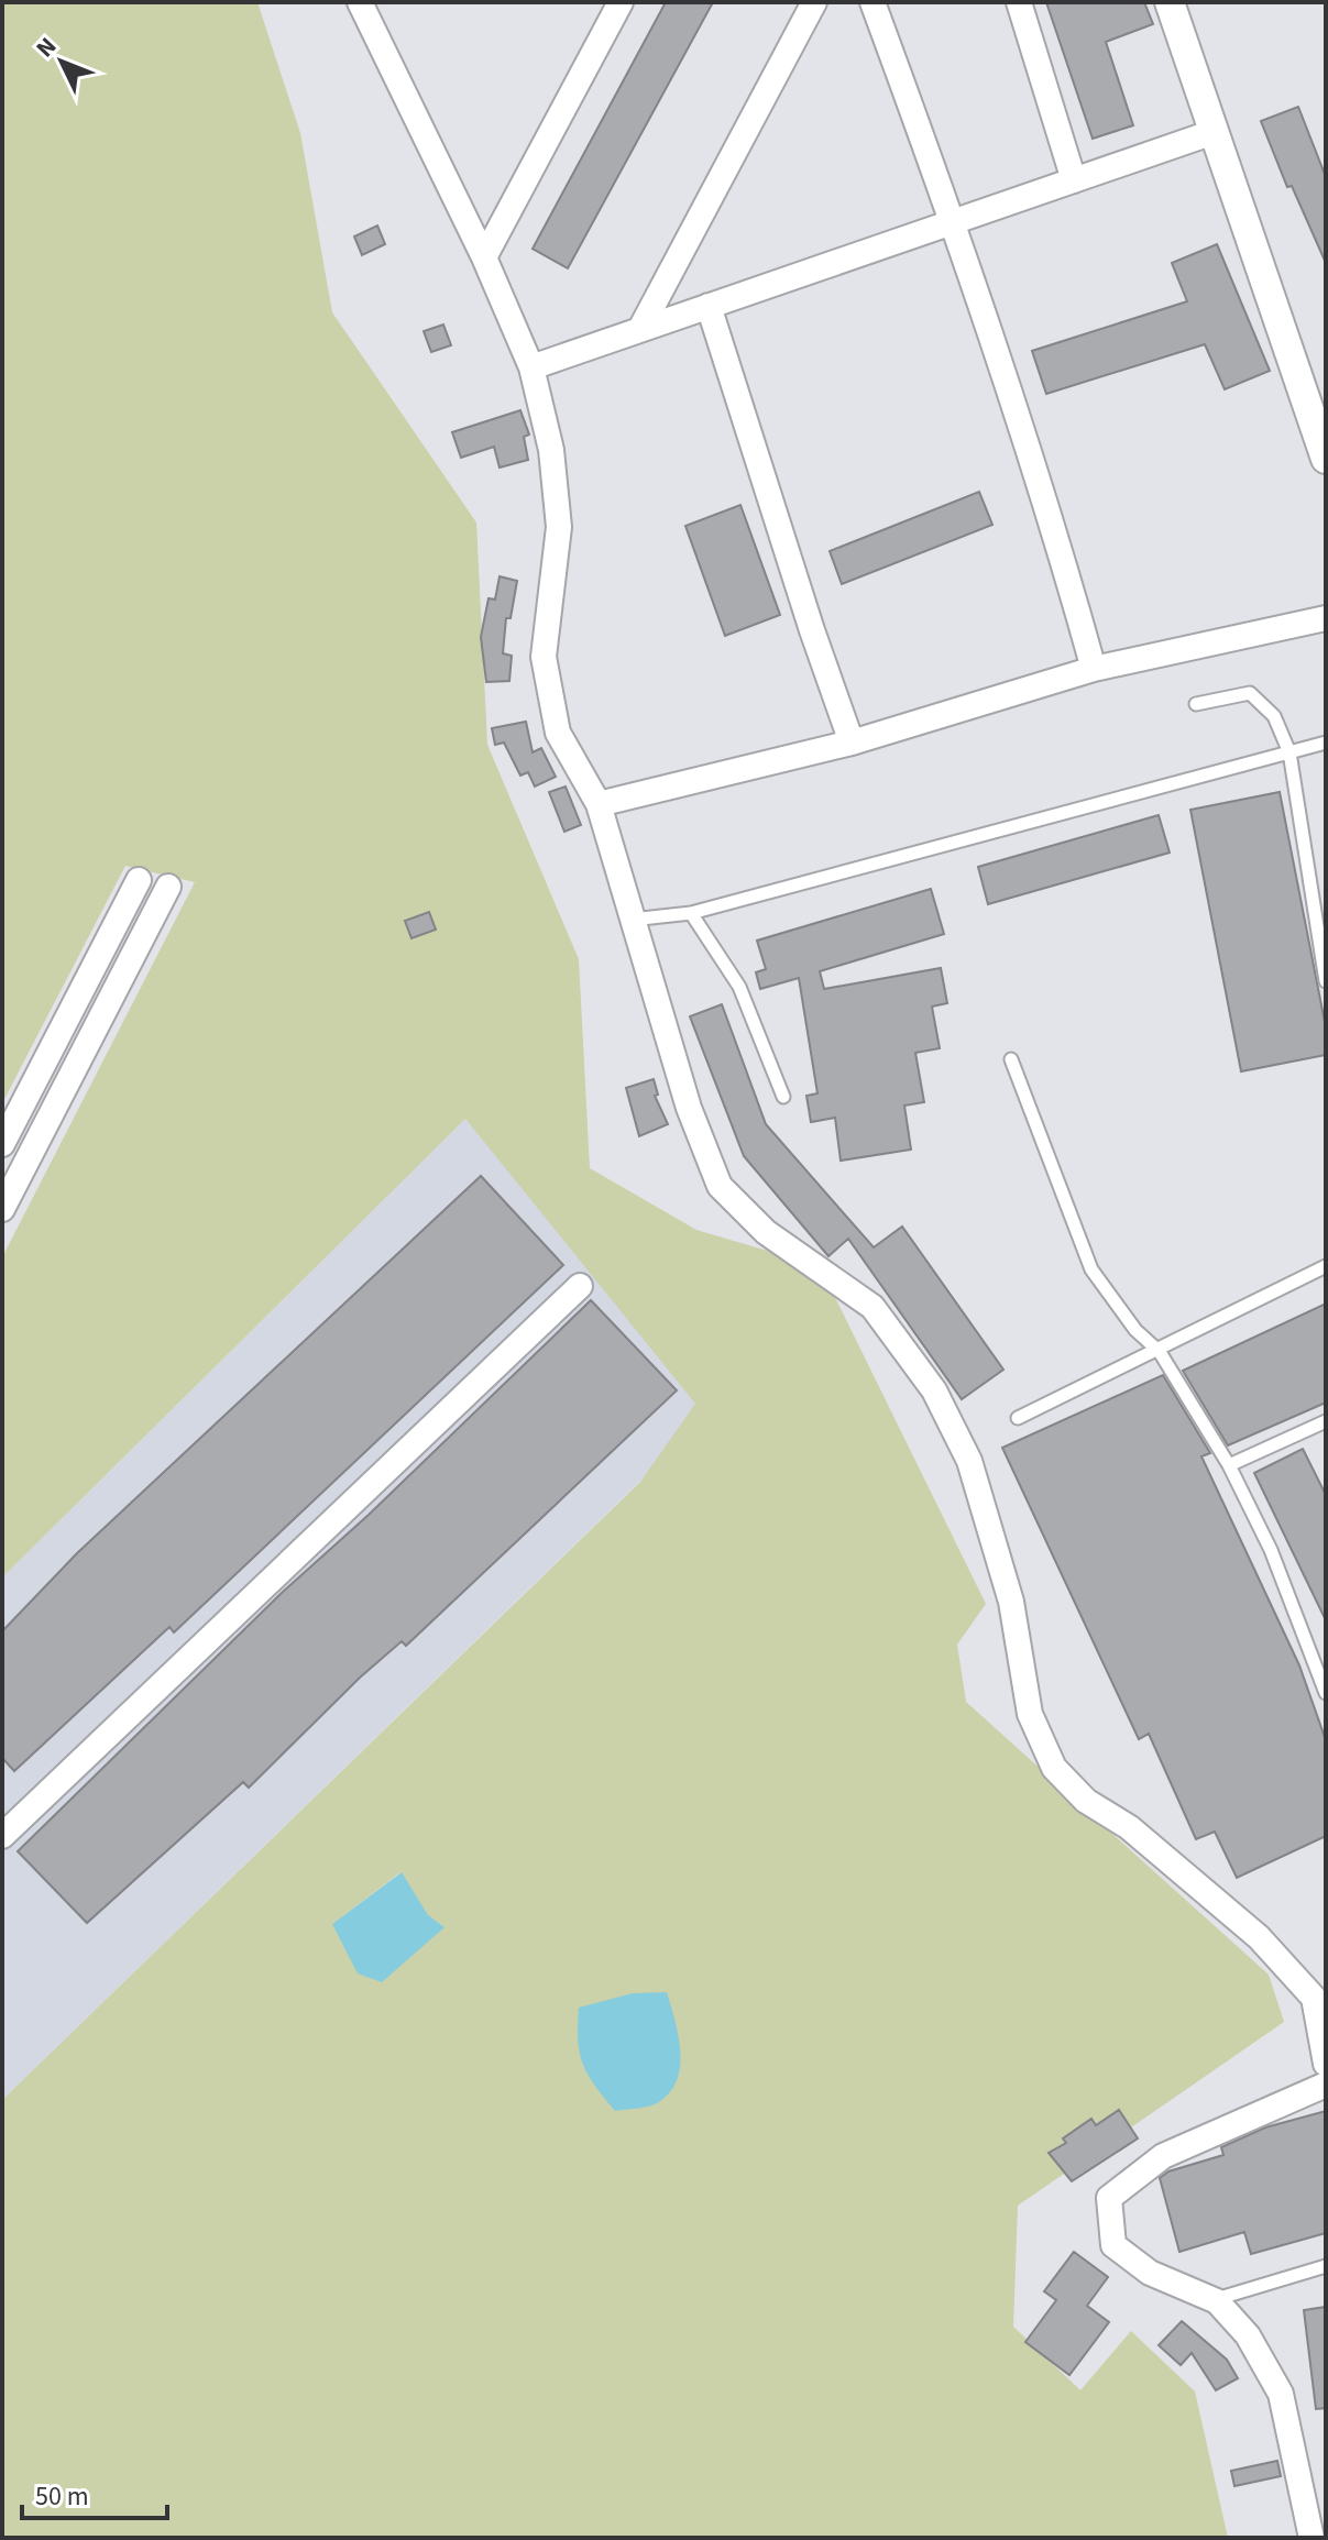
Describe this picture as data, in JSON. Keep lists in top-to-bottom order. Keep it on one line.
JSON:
{"scale_bar":"50 m","north":"top left"}
